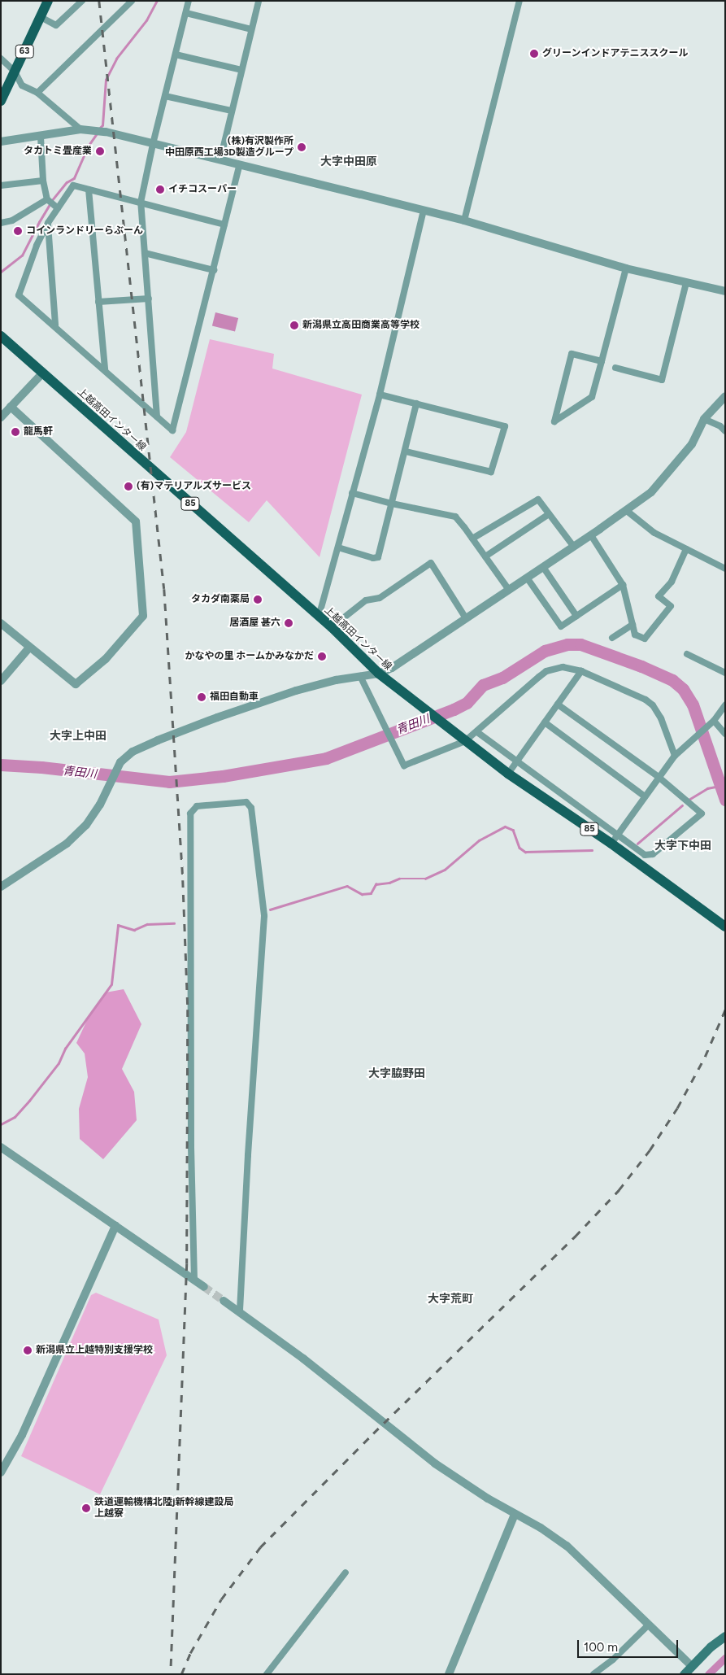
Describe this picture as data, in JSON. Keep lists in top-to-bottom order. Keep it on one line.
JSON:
{"streets":{"main road":["63","上越高田インター線","85"]},"districts":["大字中田原","大字上中田","大字下中田","大字脇野田","大字荒町"],"water":["青田川"],"places":["グリーンインドアテニススクール","(株)有沢製作所 中田原西工場3D製造グループ","タカトミ畳産業","イチコスーパー","コインランドリーらぶーん","新潟県立高田商業高等学校","龍馬軒","(有)マテリアルズサービス","タカダ南薬局","居酒屋 甚六","かなやの里 ホームかみなかだ","福田自動車","新潟県立上越特別支援学校","鉄道運輸機構北陸j新幹線建設局 上越寮"],"scale_bar":"100 m"}
